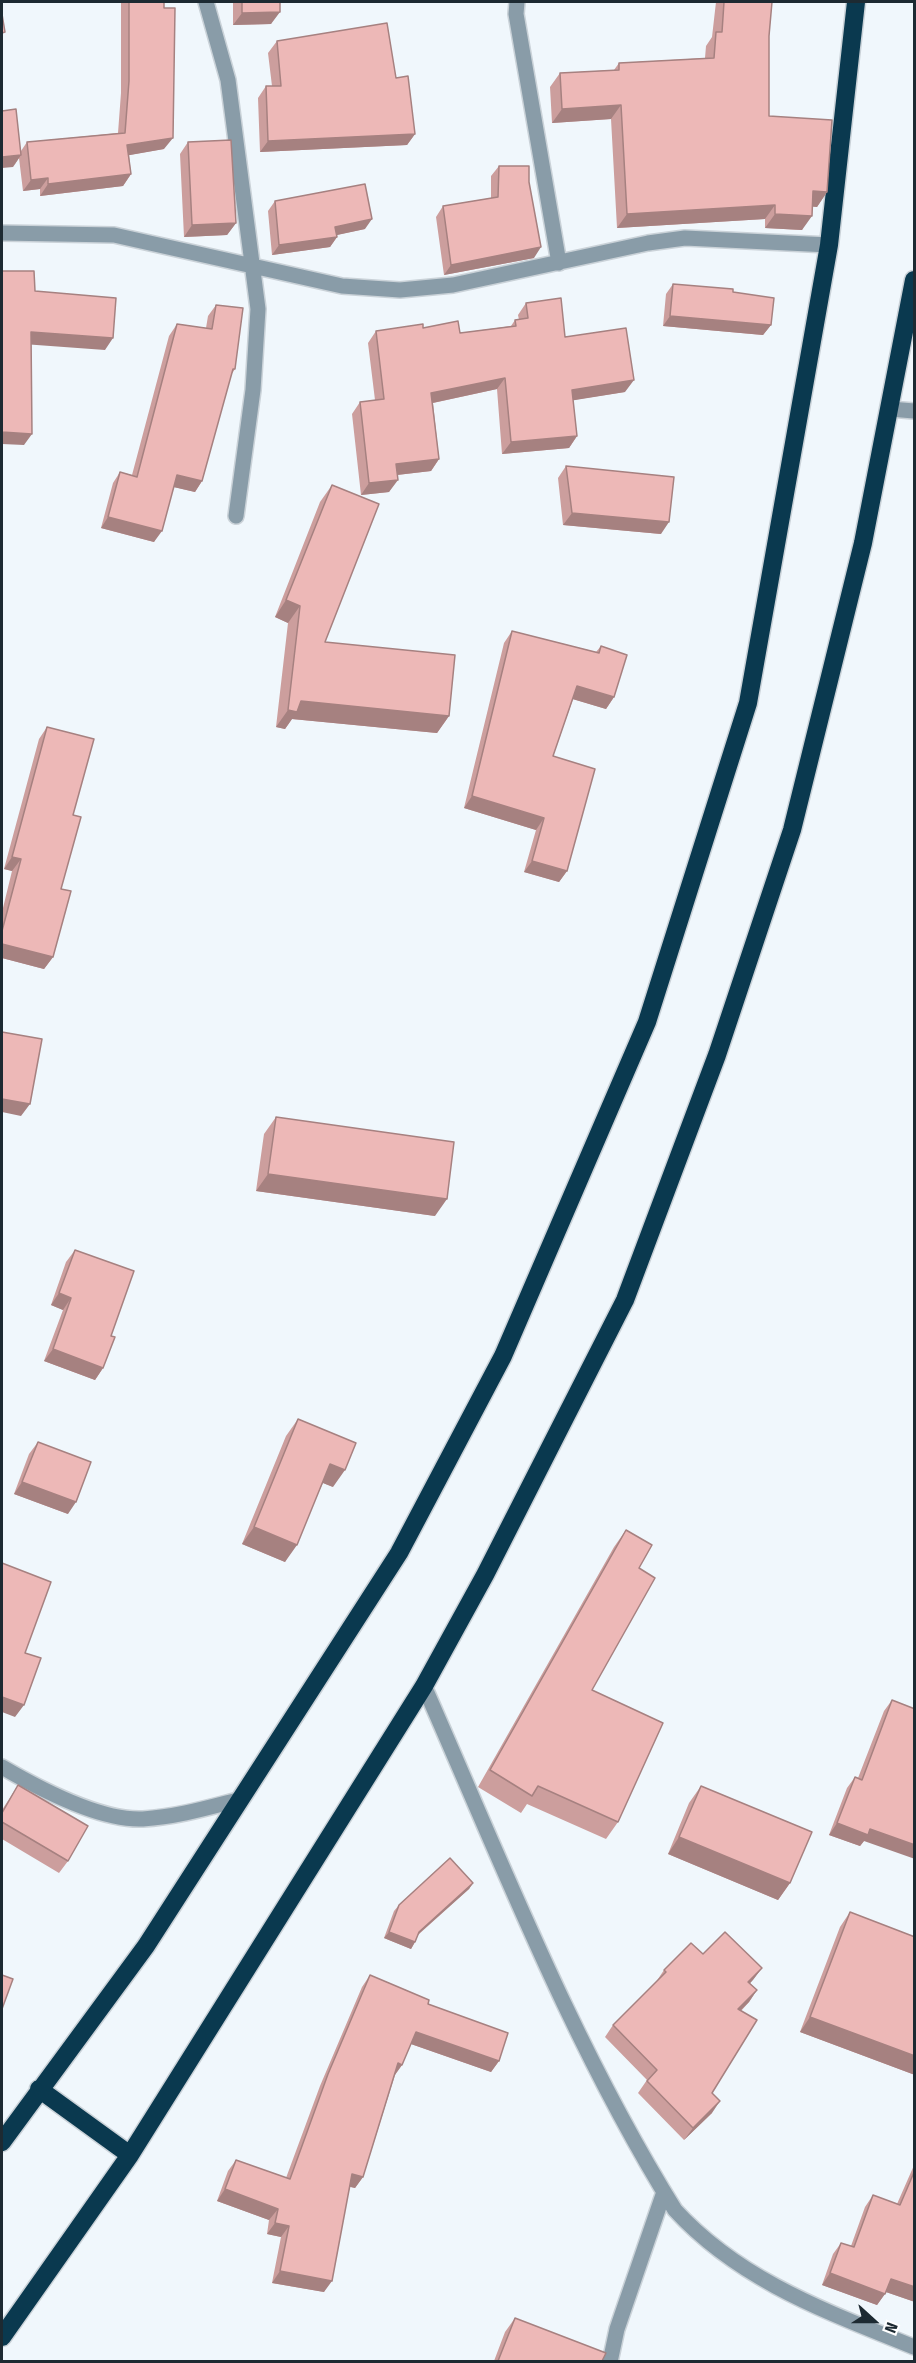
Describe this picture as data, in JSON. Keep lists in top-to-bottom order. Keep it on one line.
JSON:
{"north":"right"}
